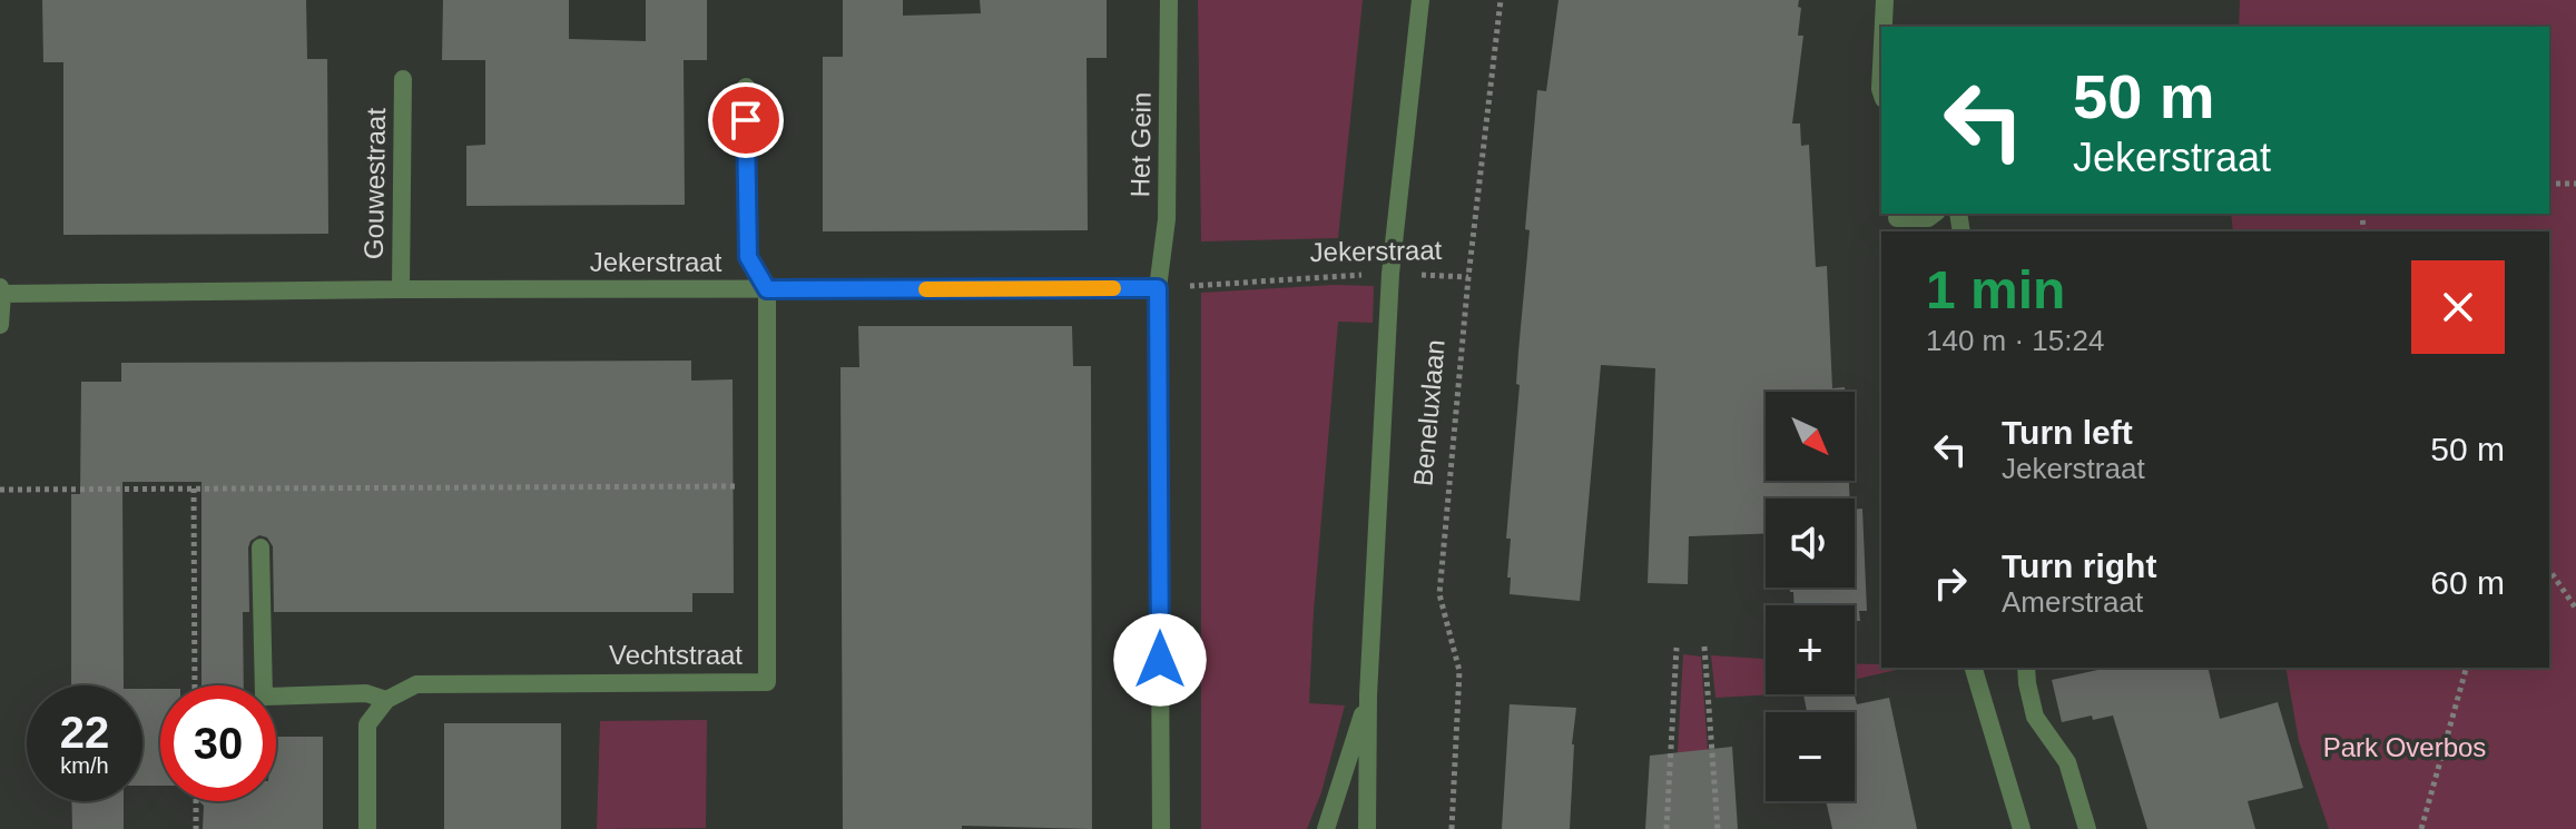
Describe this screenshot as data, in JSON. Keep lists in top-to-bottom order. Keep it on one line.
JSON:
{"streets":{"street":["Het Gein","Gouwestraat","Jekerstraat","Beneluxlaan","Vechtstraat"]},"crossings":[["Het Gein","Jekerstraat"],["Gouwestraat","Jekerstraat"],["Jekerstraat","Beneluxlaan"],["Jekerstraat","Vechtstraat"]],"parks":["Park Overbos"],"north":"bottom right","page":{"turn":["50 m","Jekerstraat"],"heading":["1 min","140 m · 15:24"],"list":[{"name":"Turn left","note":"Jekerstraat","value":"50 m"},{"name":"Turn right","note":"Amerstraat","value":"60 m"}],"map_buttons":["+","−"],"speed":"22 km/h","limit":"30"}}
